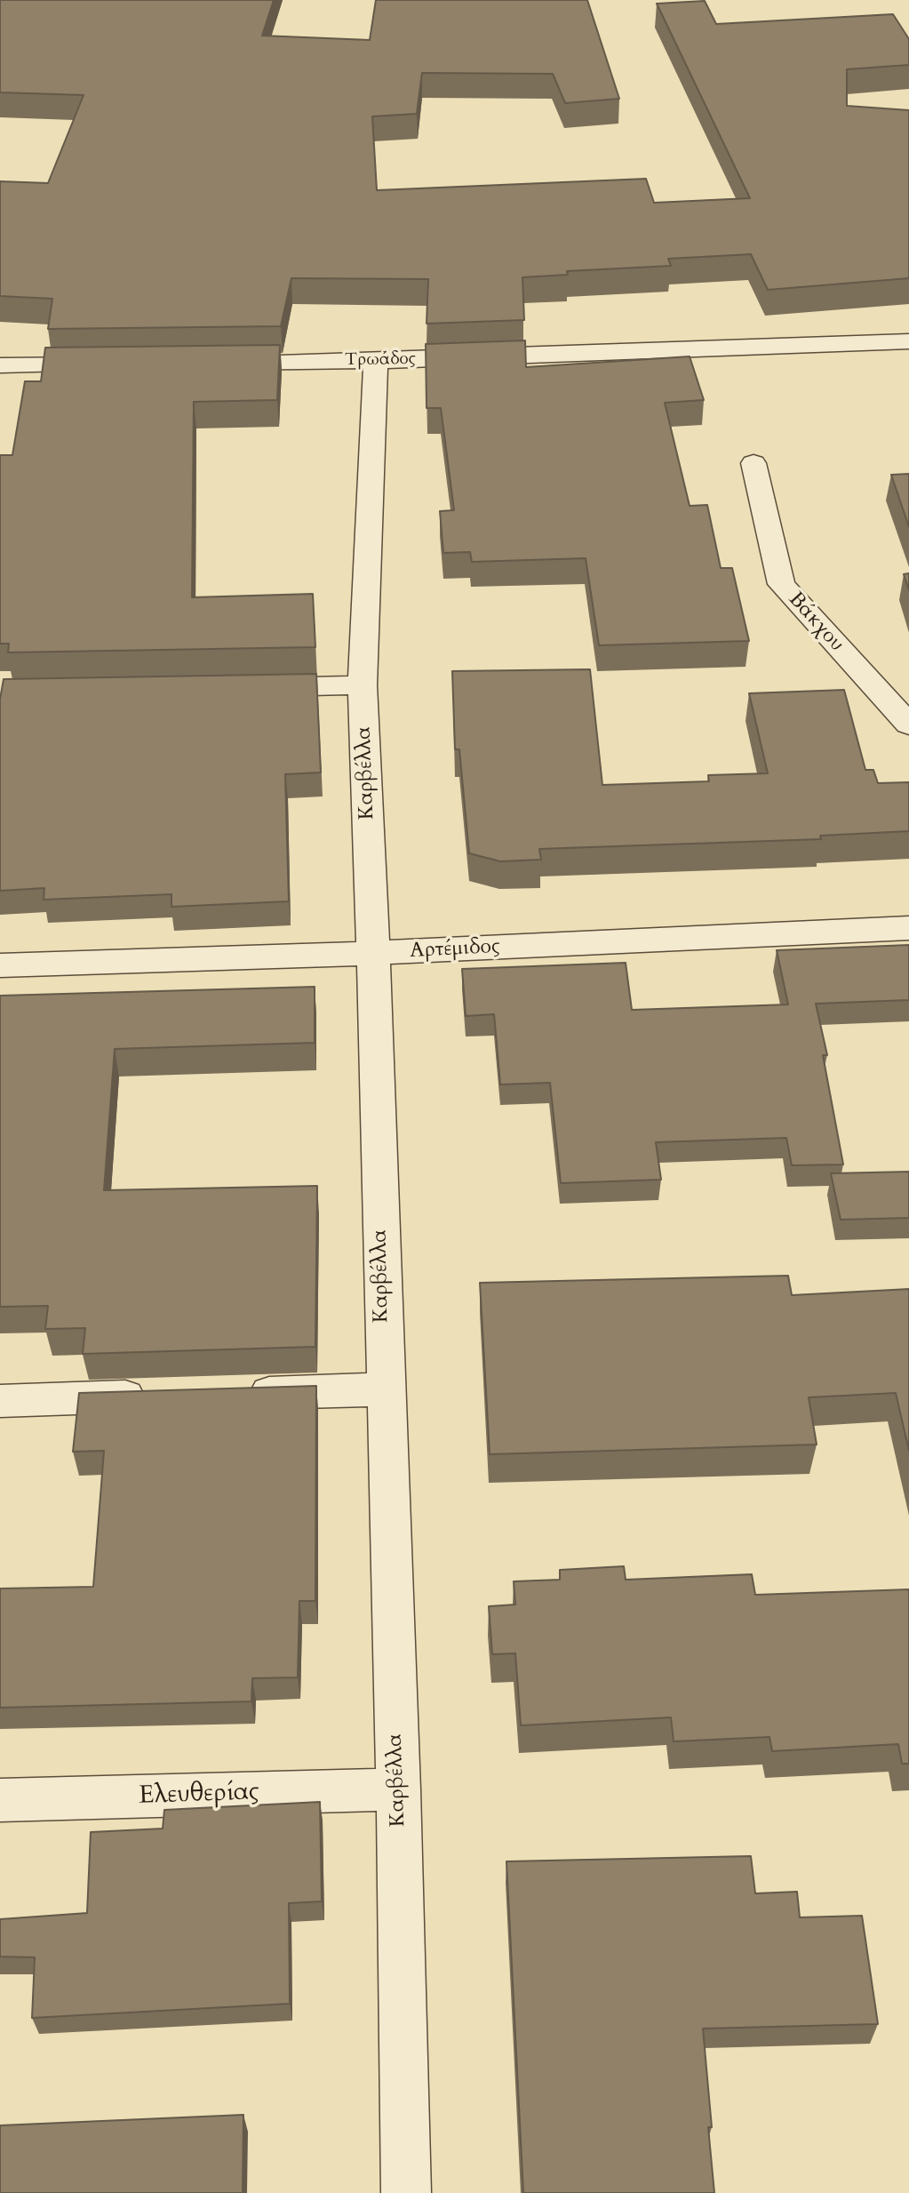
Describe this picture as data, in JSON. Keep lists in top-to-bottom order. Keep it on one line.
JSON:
{"streets":{"street":["Τρωάδος","Βάκχου","Καρβέλλα","Αρτέμιδος","Ελευθερίας"]},"crossings":[["Τρωάδος","Καρβέλλα"],["Καρβέλλα","Αρτέμιδος"],["Καρβέλλα","Ελευθερίας"]]}
